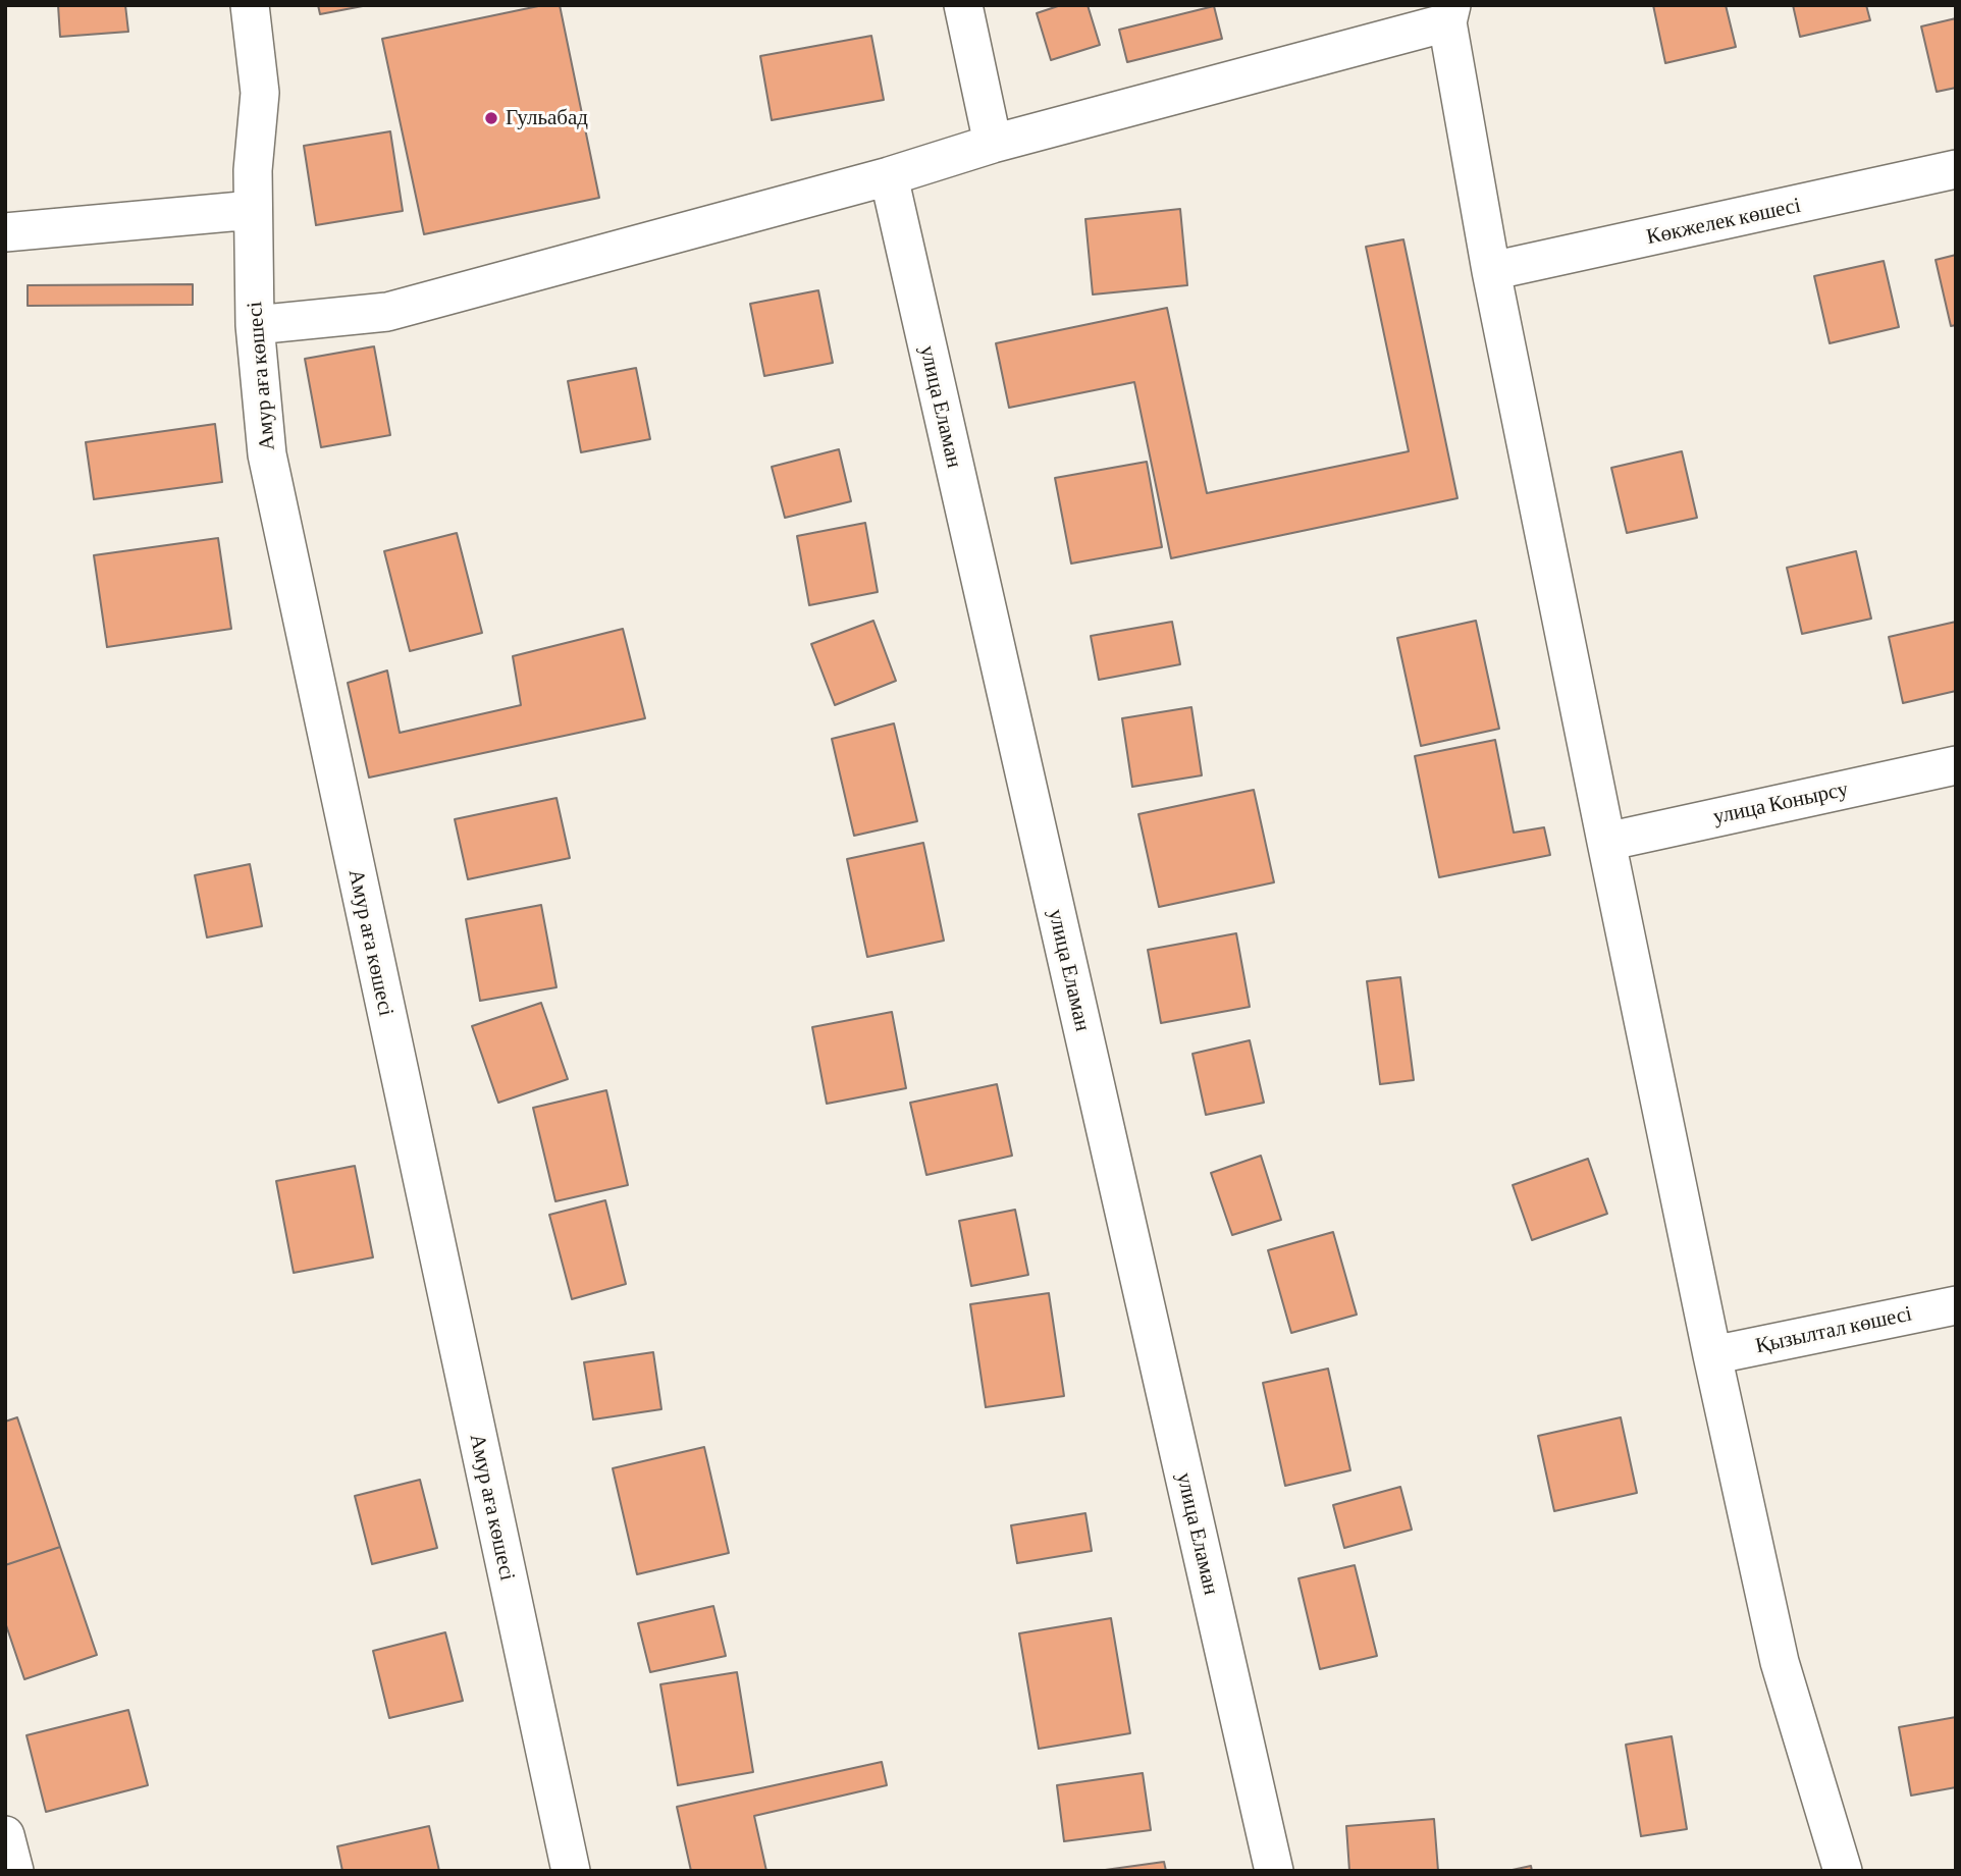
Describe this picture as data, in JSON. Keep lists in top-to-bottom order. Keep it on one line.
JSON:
{"streets":{"street":["Көкжелек көшесі","Амур аға көшесі","улица Еламан","улица Конырсу","Қызылтал көшесі"]},"places":["Гульабад"]}
